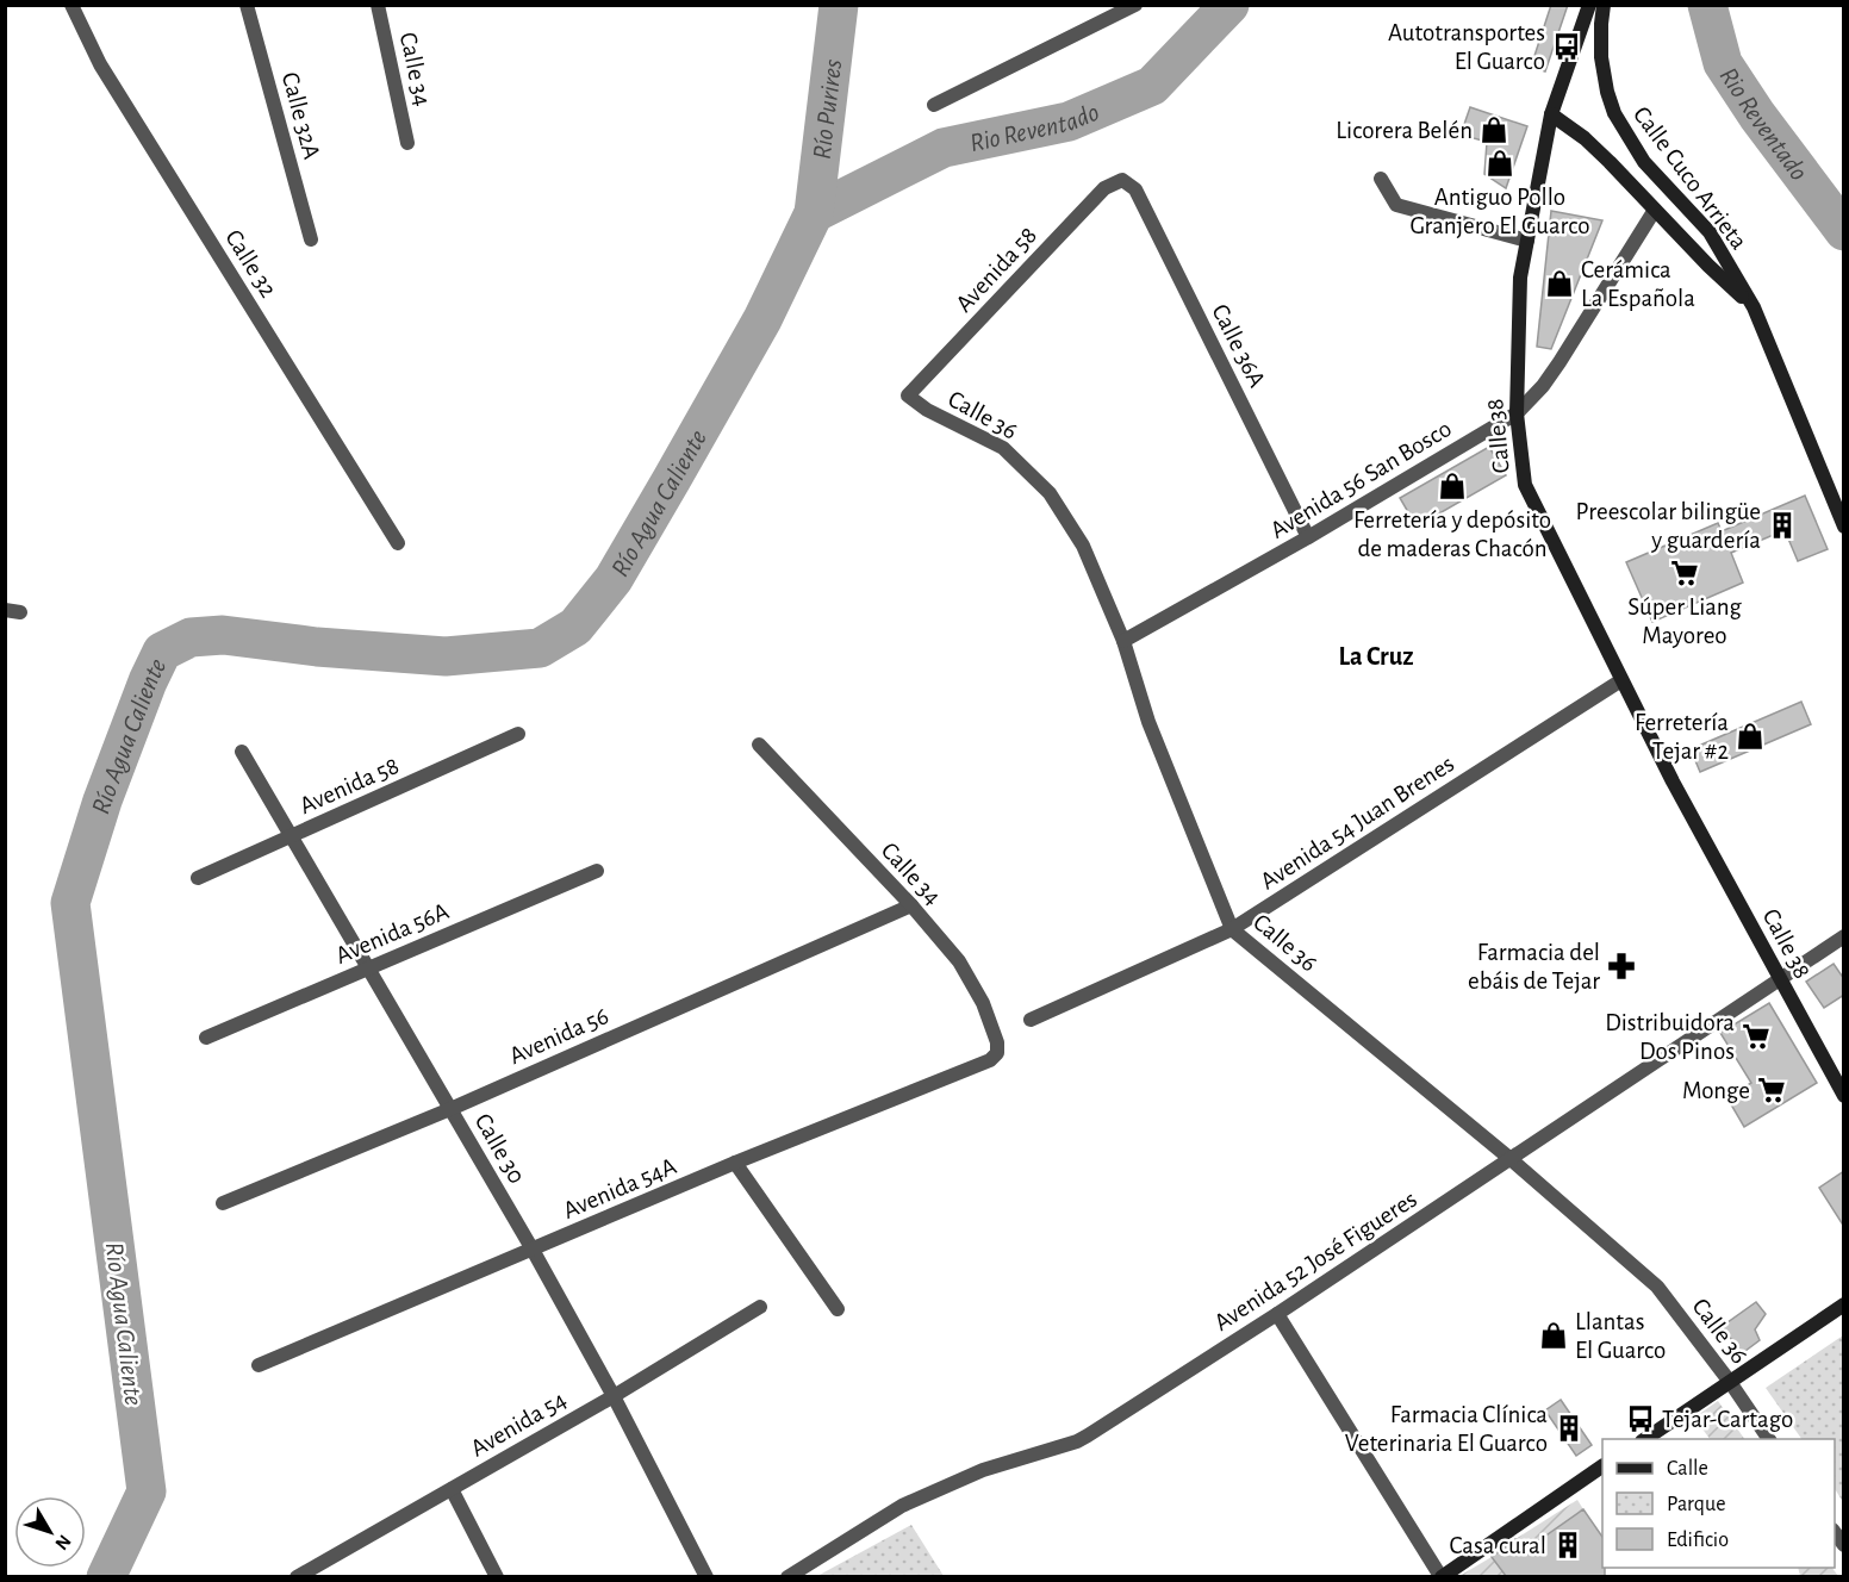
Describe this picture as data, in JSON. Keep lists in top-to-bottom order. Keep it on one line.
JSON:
{"streets":{"main road":["Calle Cuco Arrieta","Calle 38"],"street":["Calle 34","Calle 32A","Calle 32","Avenida 58","Calle 36A","Calle 36","Avenida 56 San Bosco","Avenida 54 Juan Brenes","Avenida 56A","Avenida 56","Calle 30","Avenida 54A","Avenida 52 José Figueres","Avenida 54"]},"crossings":[["Calle 34","Avenida 56"],["Calle 34","Avenida 54A"],["Calle Cuco Arrieta","Calle 38"],["Calle Cuco Arrieta","Avenida 56 San Bosco"],["Avenida 58","Calle 36A"],["Avenida 58","Calle 36"],["Avenida 58","Calle 30"],["Calle 36A","Avenida 56 San Bosco"],["Calle 36","Avenida 56 San Bosco"],["Calle 36","Avenida 54 Juan Brenes"],["Calle 36","Avenida 52 José Figueres"],["Calle 38","Avenida 56 San Bosco"],["Calle 38","Avenida 54 Juan Brenes"],["Calle 38","Avenida 52 José Figueres"],["Avenida 56A","Calle 30"],["Avenida 56","Calle 30"],["Calle 30","Avenida 54A"],["Calle 30","Avenida 54"]],"districts":["La Cruz"],"water":["Río Purires","Rio Reventado","Río Agua Caliente"],"places":{"bus stop":["Autotransportes El Guarco","Tejar-Cartago"],"shop":["Licorera Belén","Antiguo Pollo Granjero El Guarco","Cerámica La Española","Ferretería y depósito de maderas Chacón","Ferretería Tejar #2","Llantas El Guarco"],"building":["Preescolar bilingüe y guardería","Farmacia Clínica Veterinaria El Guarco","Casa cural"],"supermarket":["Súper Liang Mayoreo","Distribuidora Dos Pinos","Monge"],"pharmacy":["Farmacia del ebáis de Tejar"]},"legend":["Calle","Parque","Edificio"],"north":"bottom right"}
